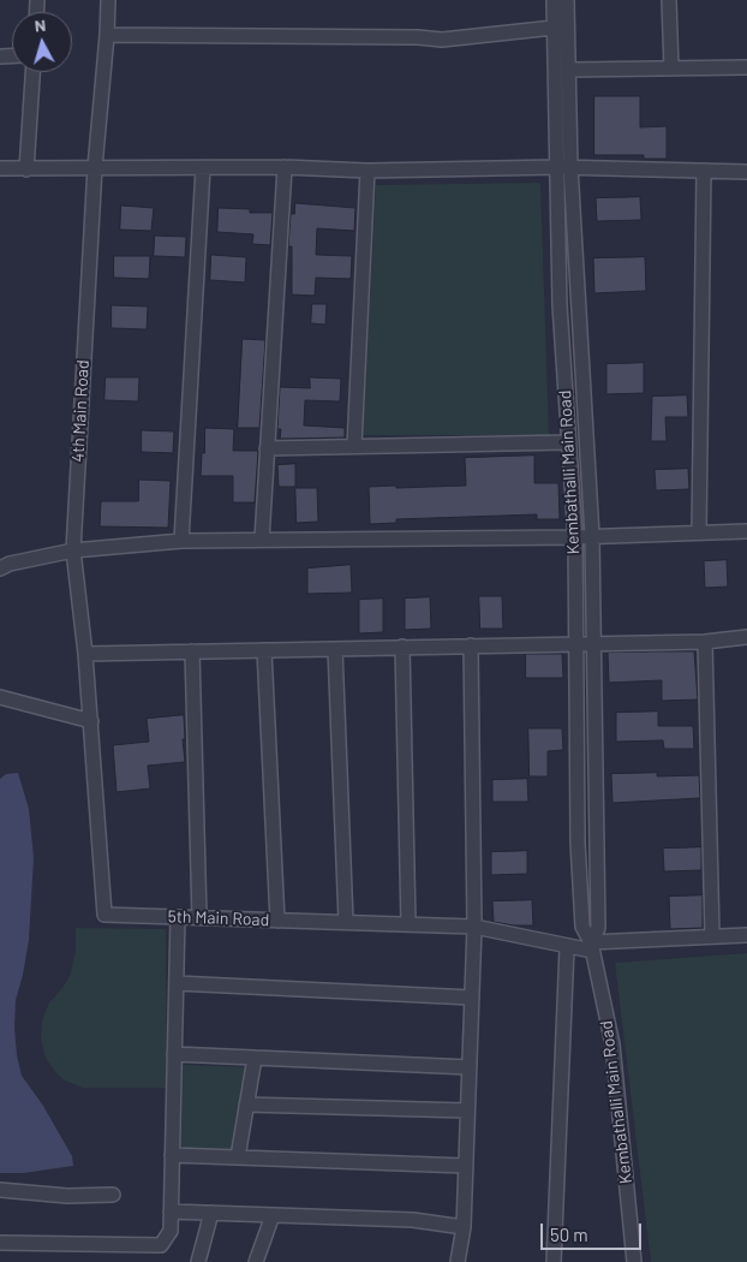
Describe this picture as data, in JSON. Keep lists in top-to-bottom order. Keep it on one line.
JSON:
{"streets":{"street":["4th Main Road","Kembathalli Main Road","5th Main Road"]},"crossings":[["4th Main Road","5th Main Road"],["Kembathalli Main Road","5th Main Road"]],"scale_bar":"50 m","north":"top"}
